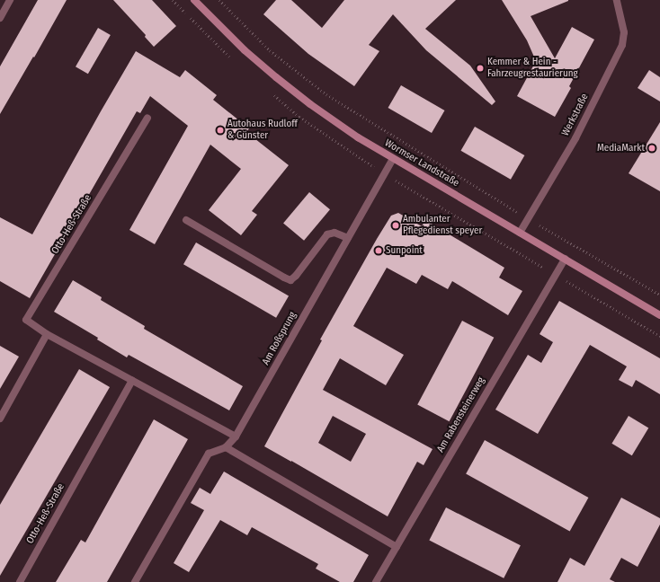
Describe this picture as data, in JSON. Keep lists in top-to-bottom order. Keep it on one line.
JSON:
{"streets":{"main road":["Wormser Landstraße"],"street":["Werkstraße","Otto-Heß-Straße","Am Roßsprung","Am Rabensteinerweg"]},"crossings":[["Werkstraße","Wormser Landstraße"],["Wormser Landstraße","Am Roßsprung"],["Wormser Landstraße","Am Rabensteinerweg"],["Otto-Heß-Straße","Am Roßsprung"]],"places":["Kemmer & Hein - Fahrzeugrestaurierung","Autohaus Rudloff & Günster","MediaMarkt","Ambulanter Pflegedienst speyer","Sunpoint"]}
